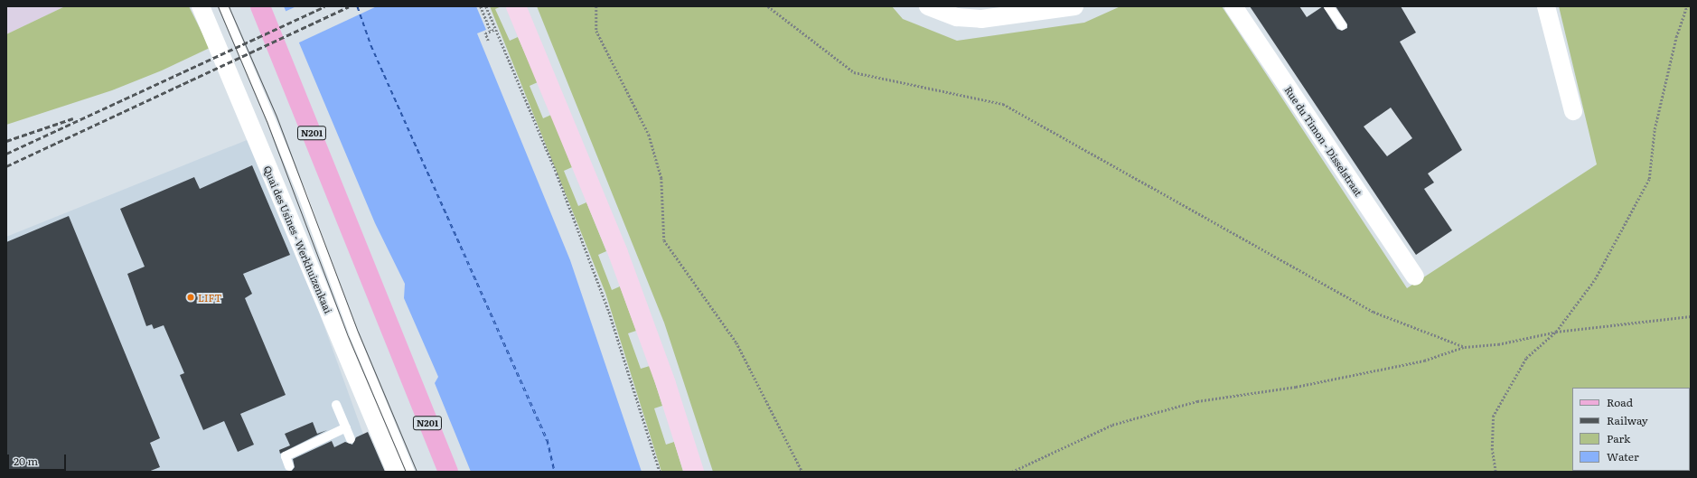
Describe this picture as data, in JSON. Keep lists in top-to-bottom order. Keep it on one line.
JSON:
{"streets":{"main road":["N201"],"street":["Rue du Timon - Disselstraat","Quai des Usines - Werkhuizenkaai"]},"places":["LIFT"],"legend":["Road","Railway","Park","Water"],"scale_bar":"20 m"}
